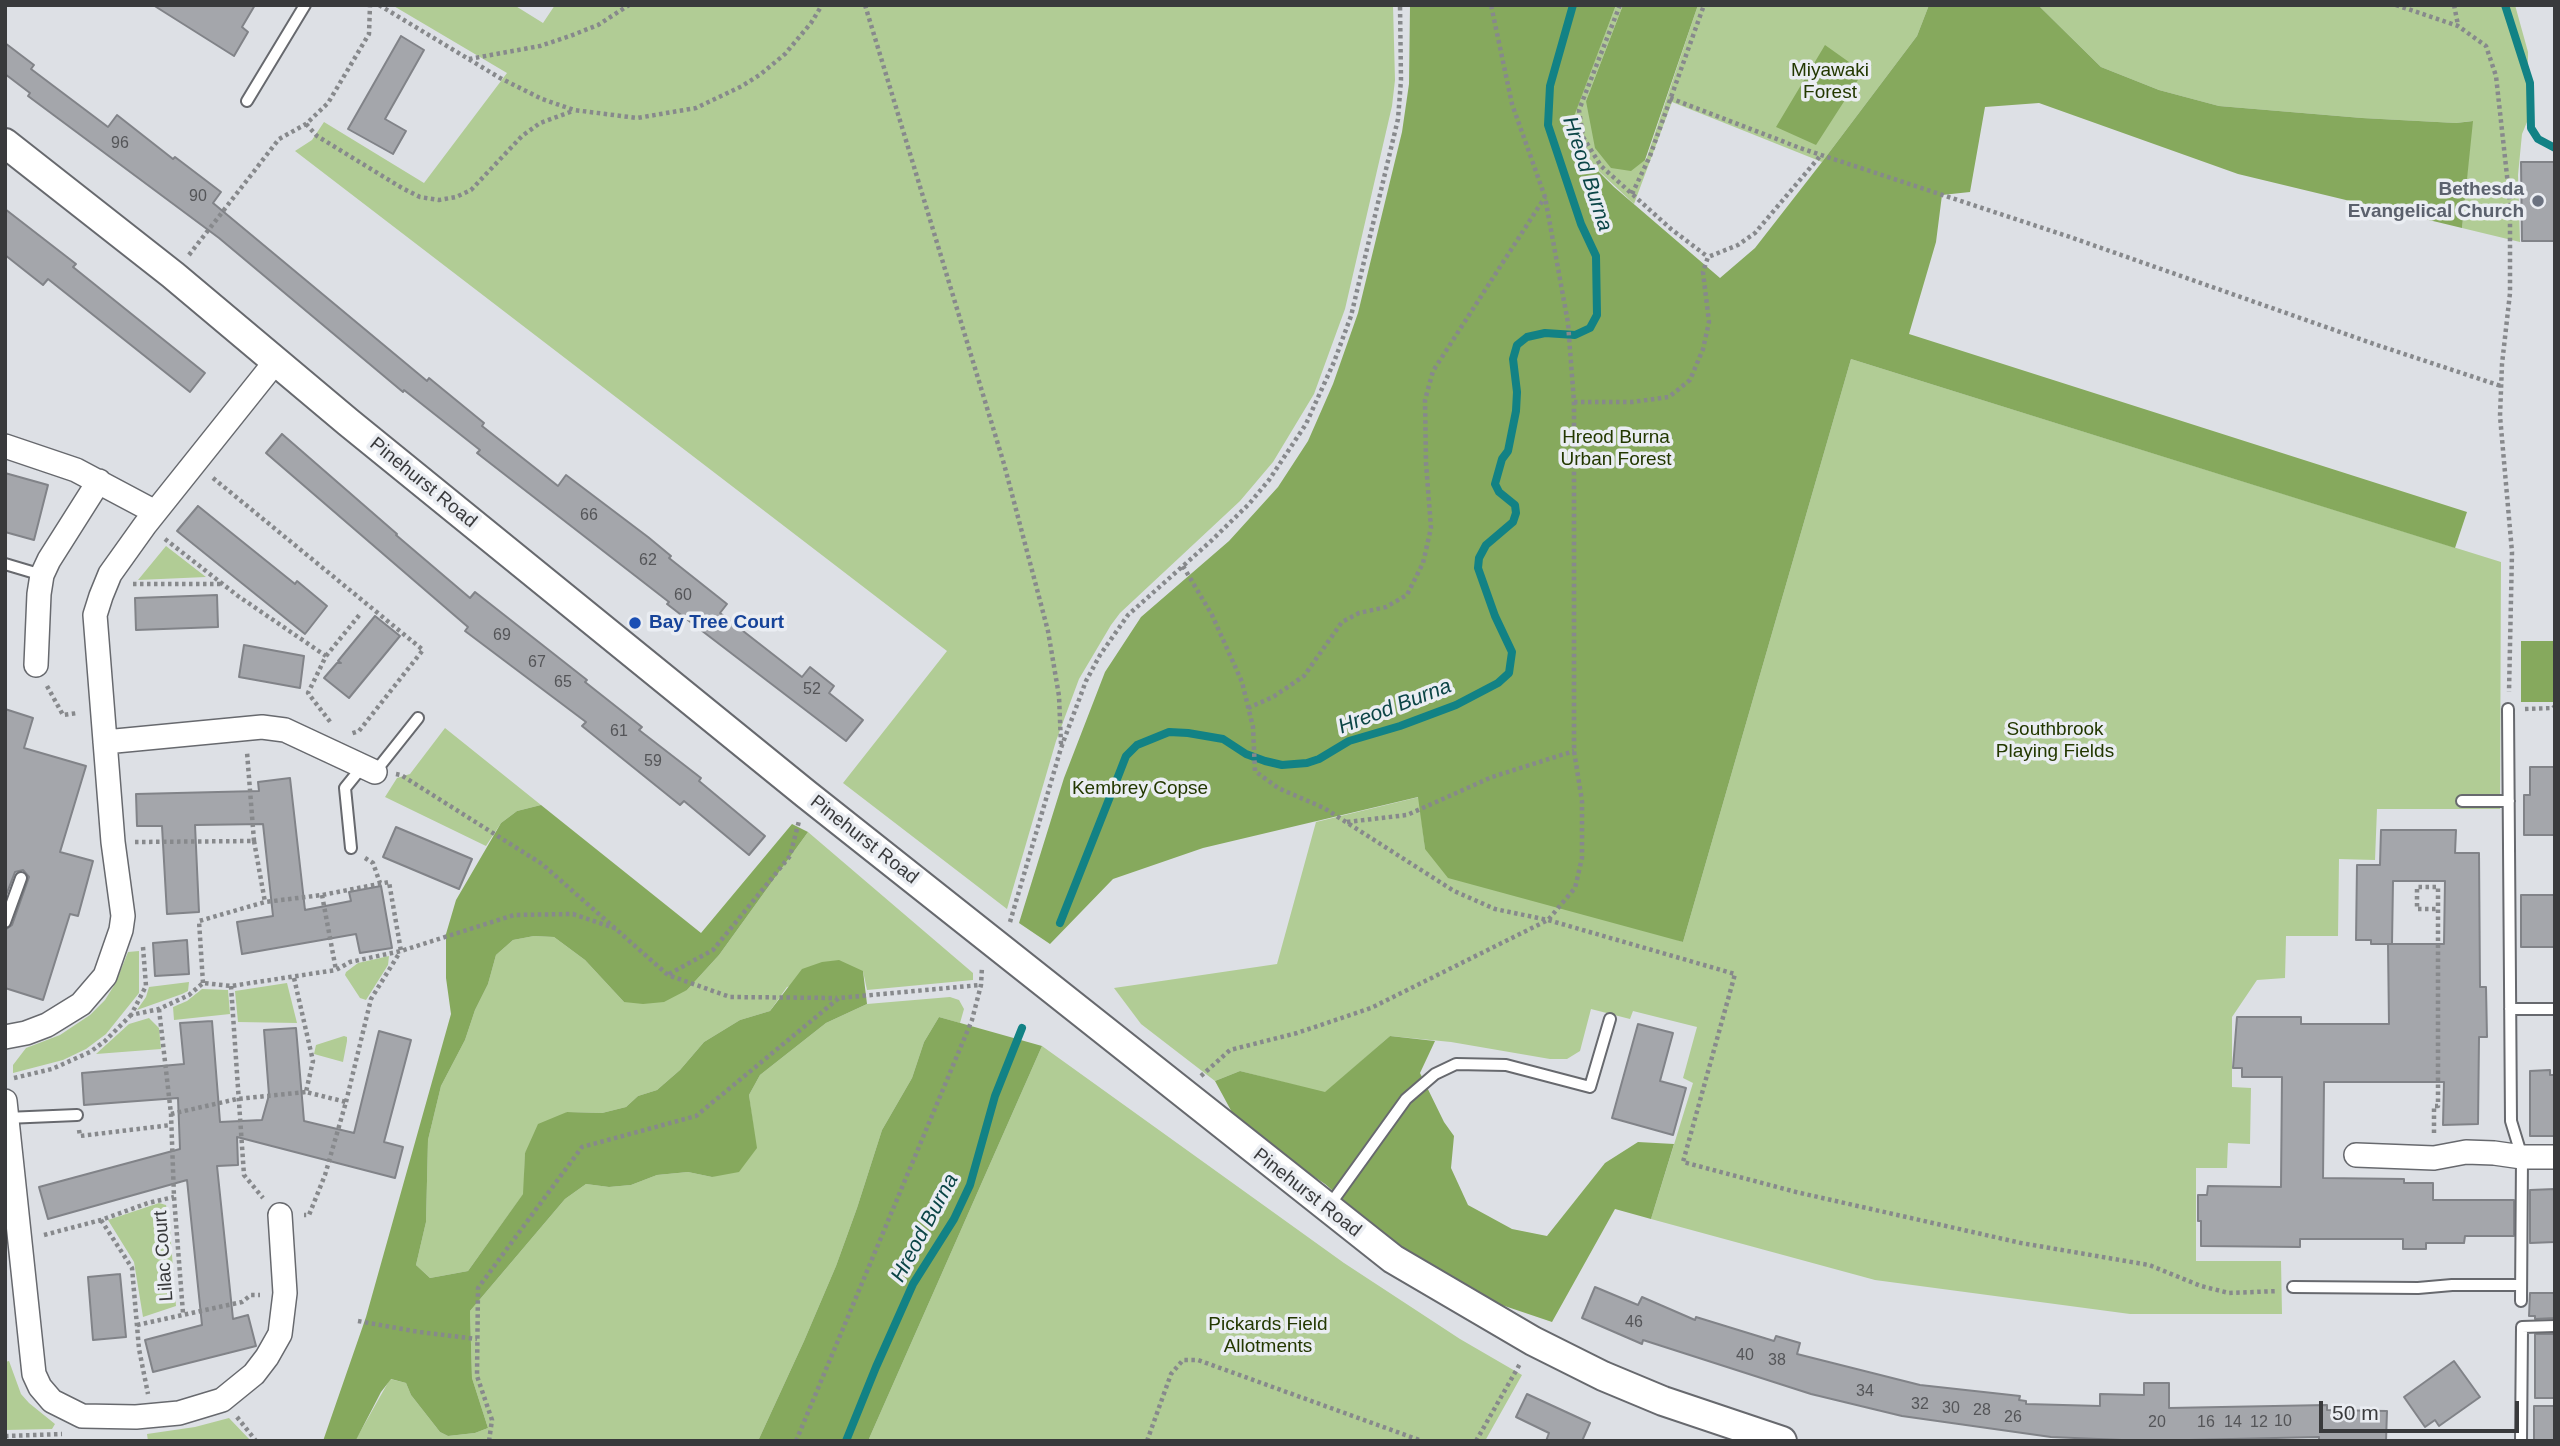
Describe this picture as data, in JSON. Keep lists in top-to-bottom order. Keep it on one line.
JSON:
{"streets":{"street":["Pinehurst Road"],"path":["Lilac Court"]},"water":["Hreod Burna"],"parks":["Miyawaki Forest","Hreod Burna Urban Forest","Southbrook Playing Fields","Kembrey Copse","Pickards Field Allotments"],"places":["Bethesda Evangelical Church","Bay Tree Court"],"house_numbers":["96","90","66","62","60","69","67","65","52","61","59","46","40","38","34","32","30","28","26","10","20","16","14","12"],"scale_bar":"50 m"}
